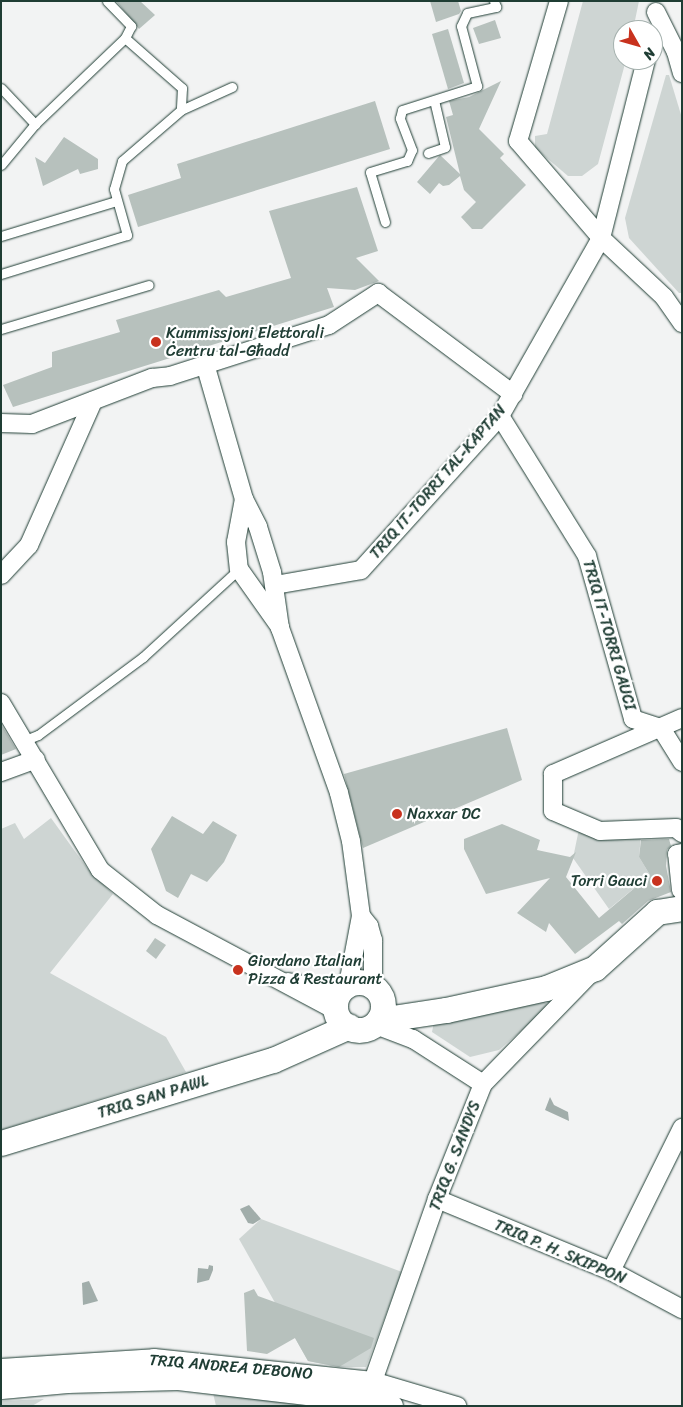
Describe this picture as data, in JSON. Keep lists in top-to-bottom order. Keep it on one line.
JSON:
{"streets":{"main road":["TRIQ SAN PAWL","TRIQ ANDREA DEBONO"],"street":["TRIQ IT-TORRI TAL-KAPTAN","TRIQ IT-TORRI GAUCI","TRIQ G. SANDYS","TRIQ P. H. SKIPPON"]},"crossings":[["TRIQ IT-TORRI TAL-KAPTAN","TRIQ IT-TORRI GAUCI"],["TRIQ SAN PAWL","TRIQ G. SANDYS"],["TRIQ G. SANDYS","TRIQ P. H. SKIPPON"],["TRIQ G. SANDYS","TRIQ ANDREA DEBONO"]],"places":["Kummissjoni Elettorali Ċentru tal-Għadd","Naxxar DC","Torri Gauci","Giordano Italian Pizza & Restaurant"],"north":"bottom right"}
